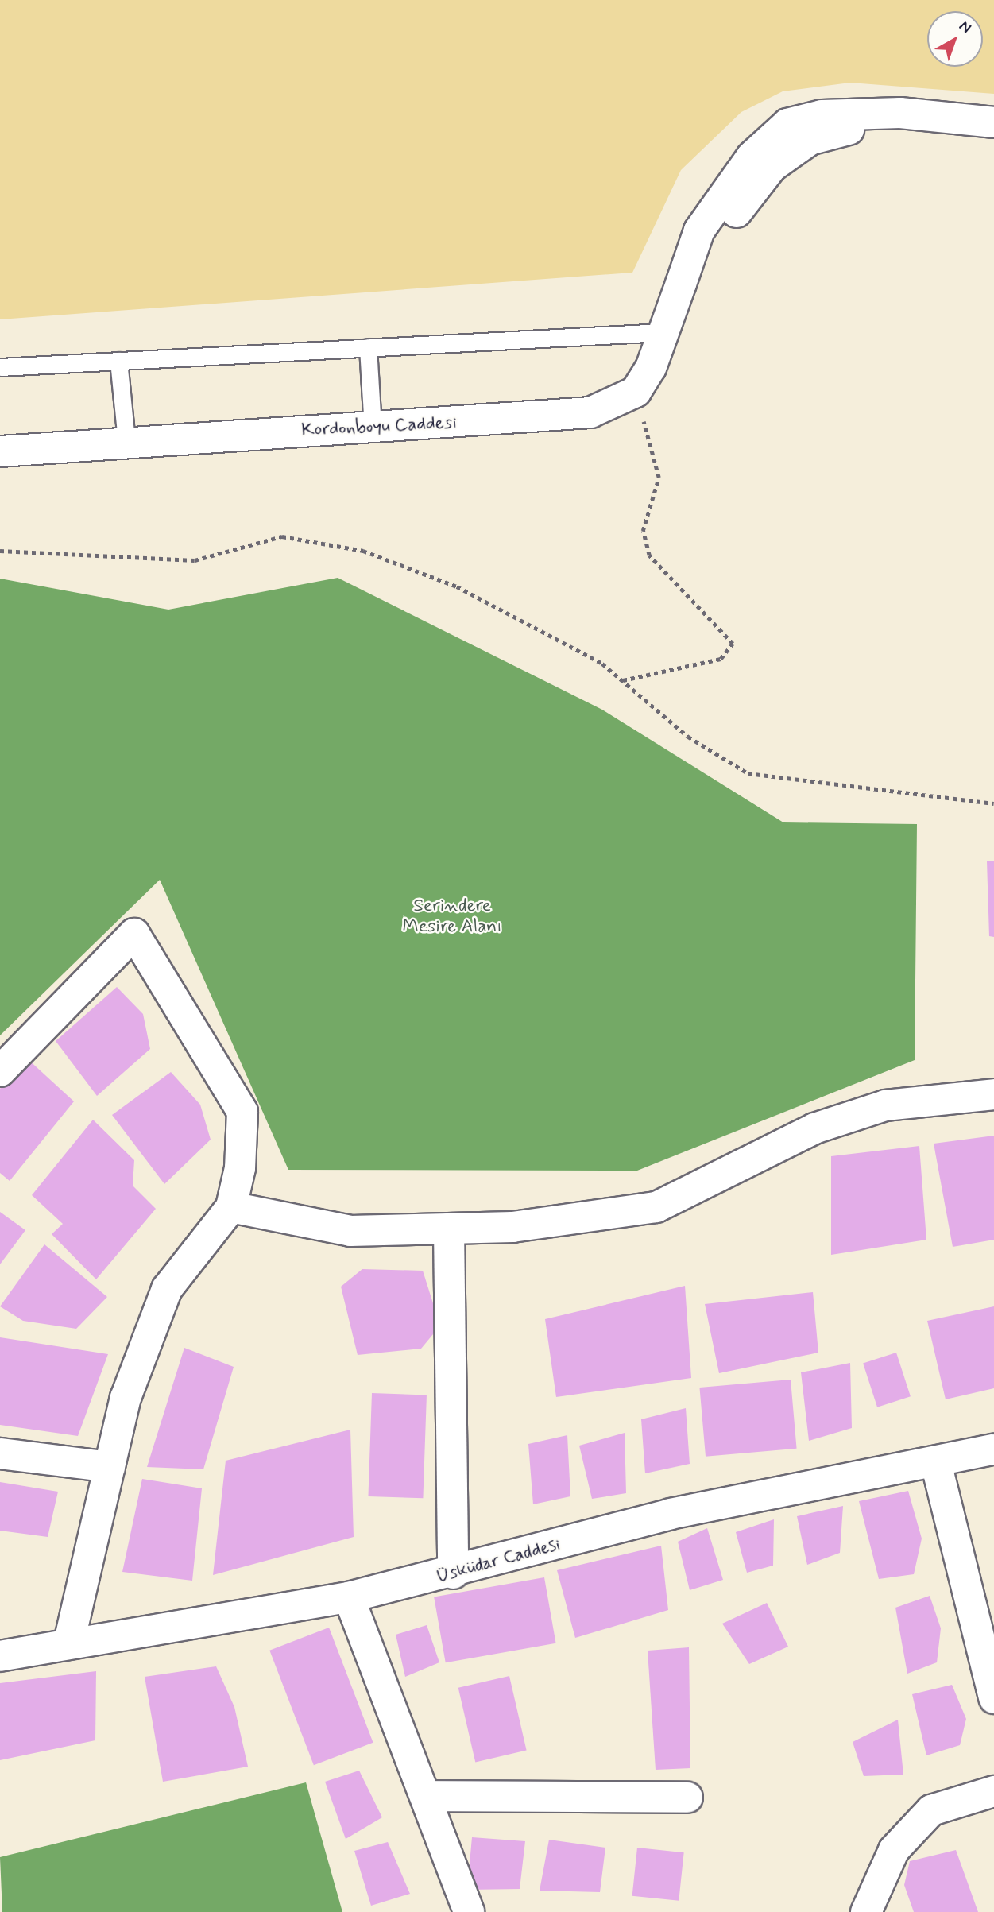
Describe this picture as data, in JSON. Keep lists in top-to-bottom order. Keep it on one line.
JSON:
{"streets":{"street":["Kordonboyu Caddesi","Üsküdar Caddesi"]},"parks":["Serindere Mesire Alanı"],"north":"top right"}
